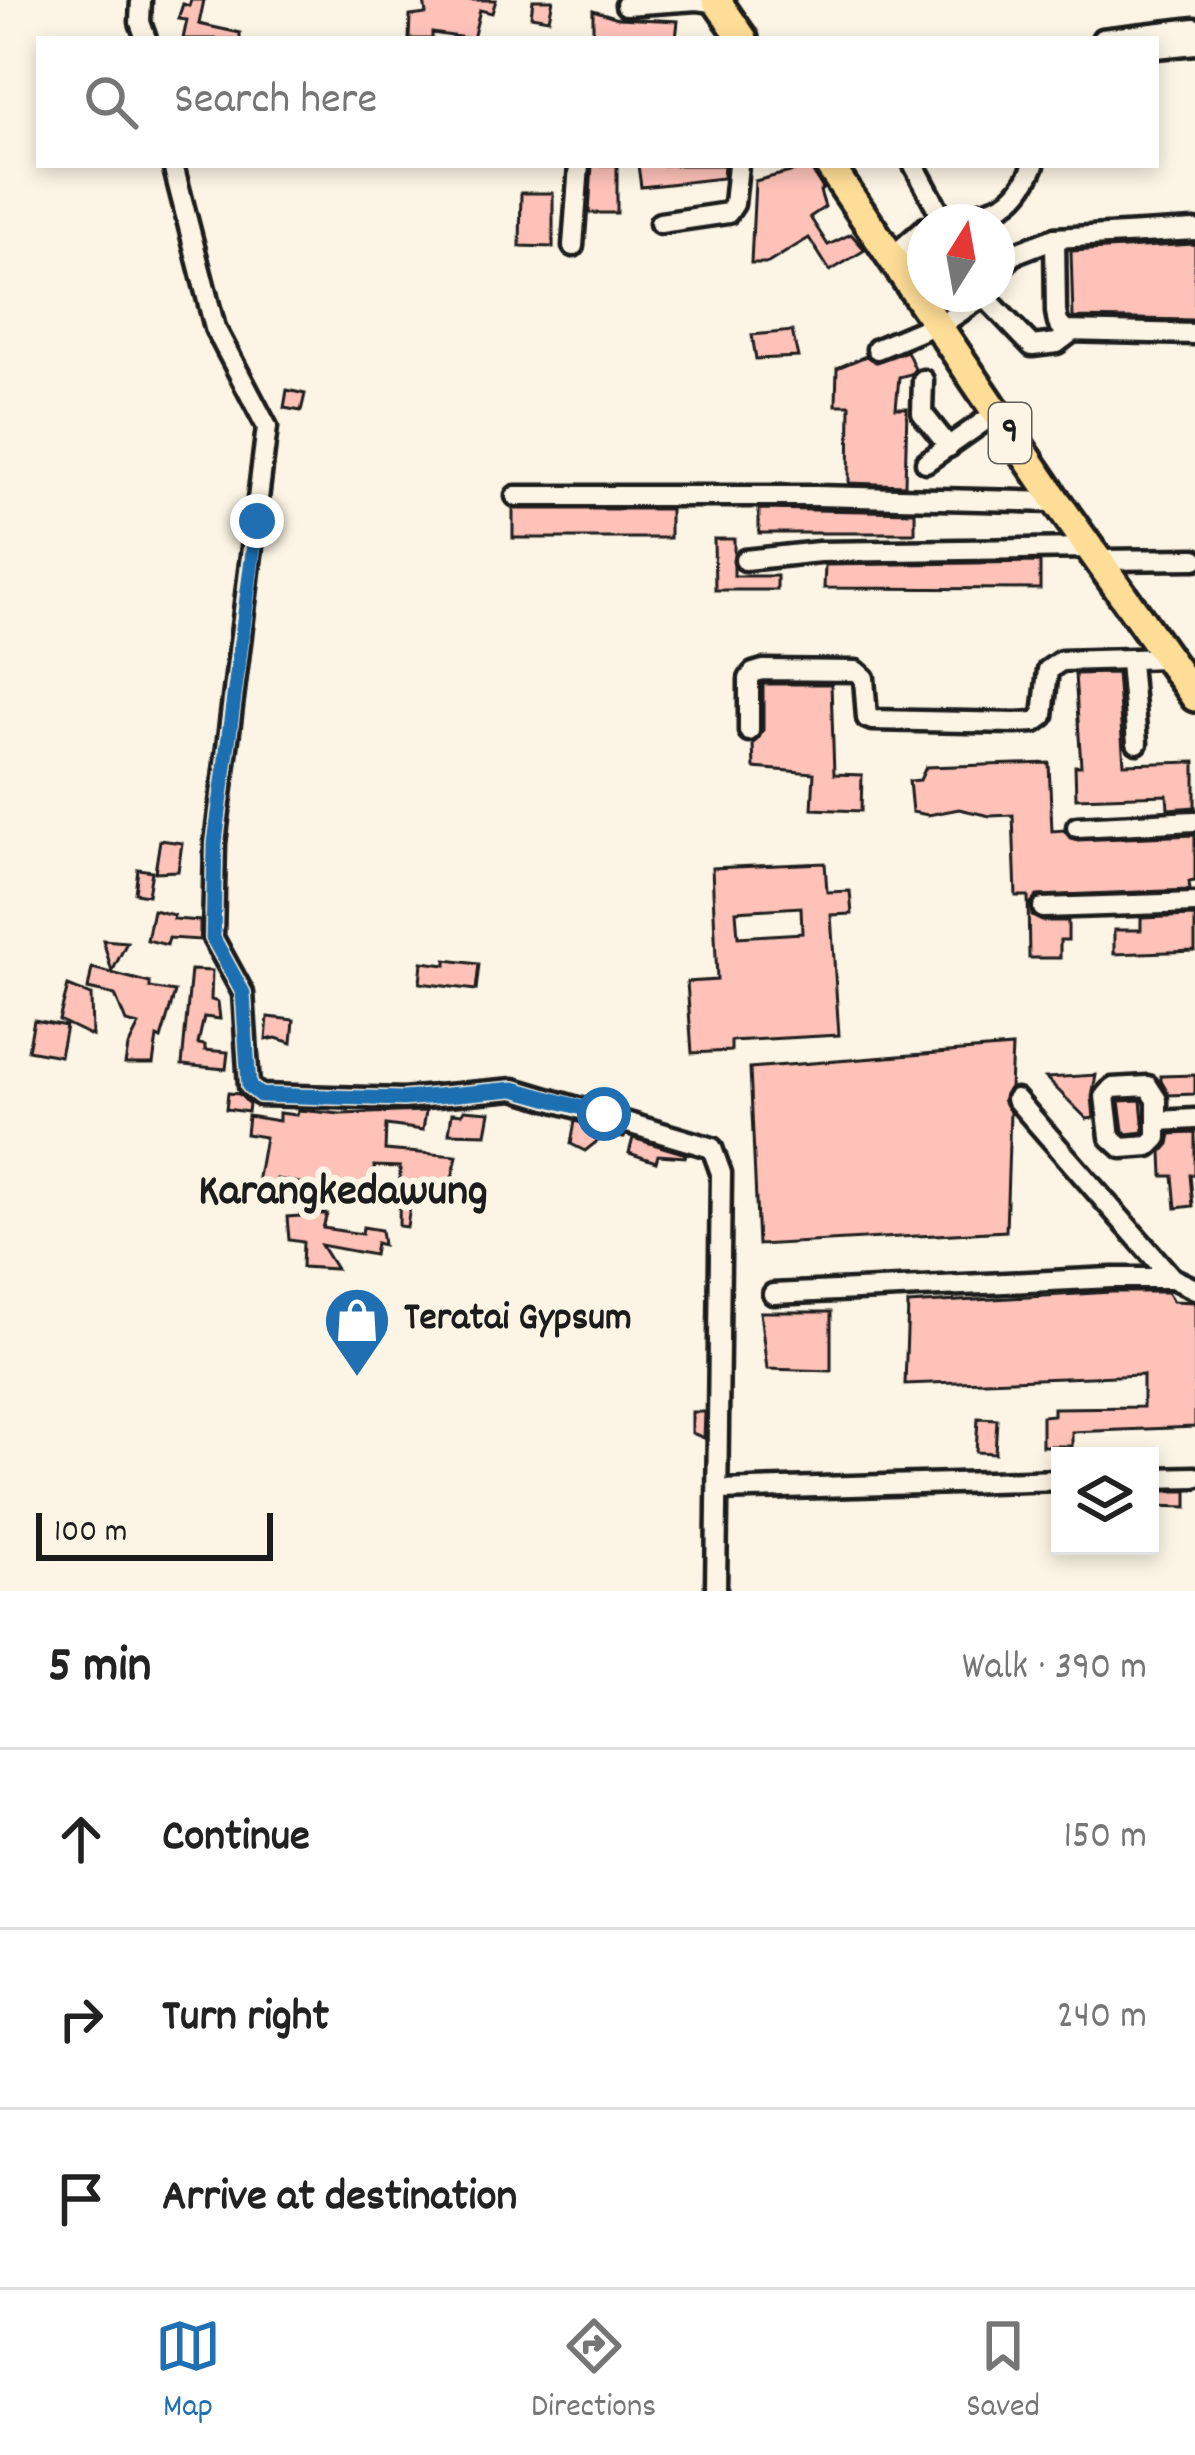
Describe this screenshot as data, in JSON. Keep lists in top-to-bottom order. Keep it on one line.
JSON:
{"streets":{"highway":["9"]},"districts":["Karangkedawung"],"places":{"shop":["Teratai Gypsum"]},"scale_bar":"100 m","north":"top","page":{"search":"Search here","scale":"100 m","heading":["5 min","Walk · 390 m"],"list":[["Continue","150 m"],["Turn right","240 m"],"Arrive at destination"],"nav":["Map","Directions","Saved"]}}
